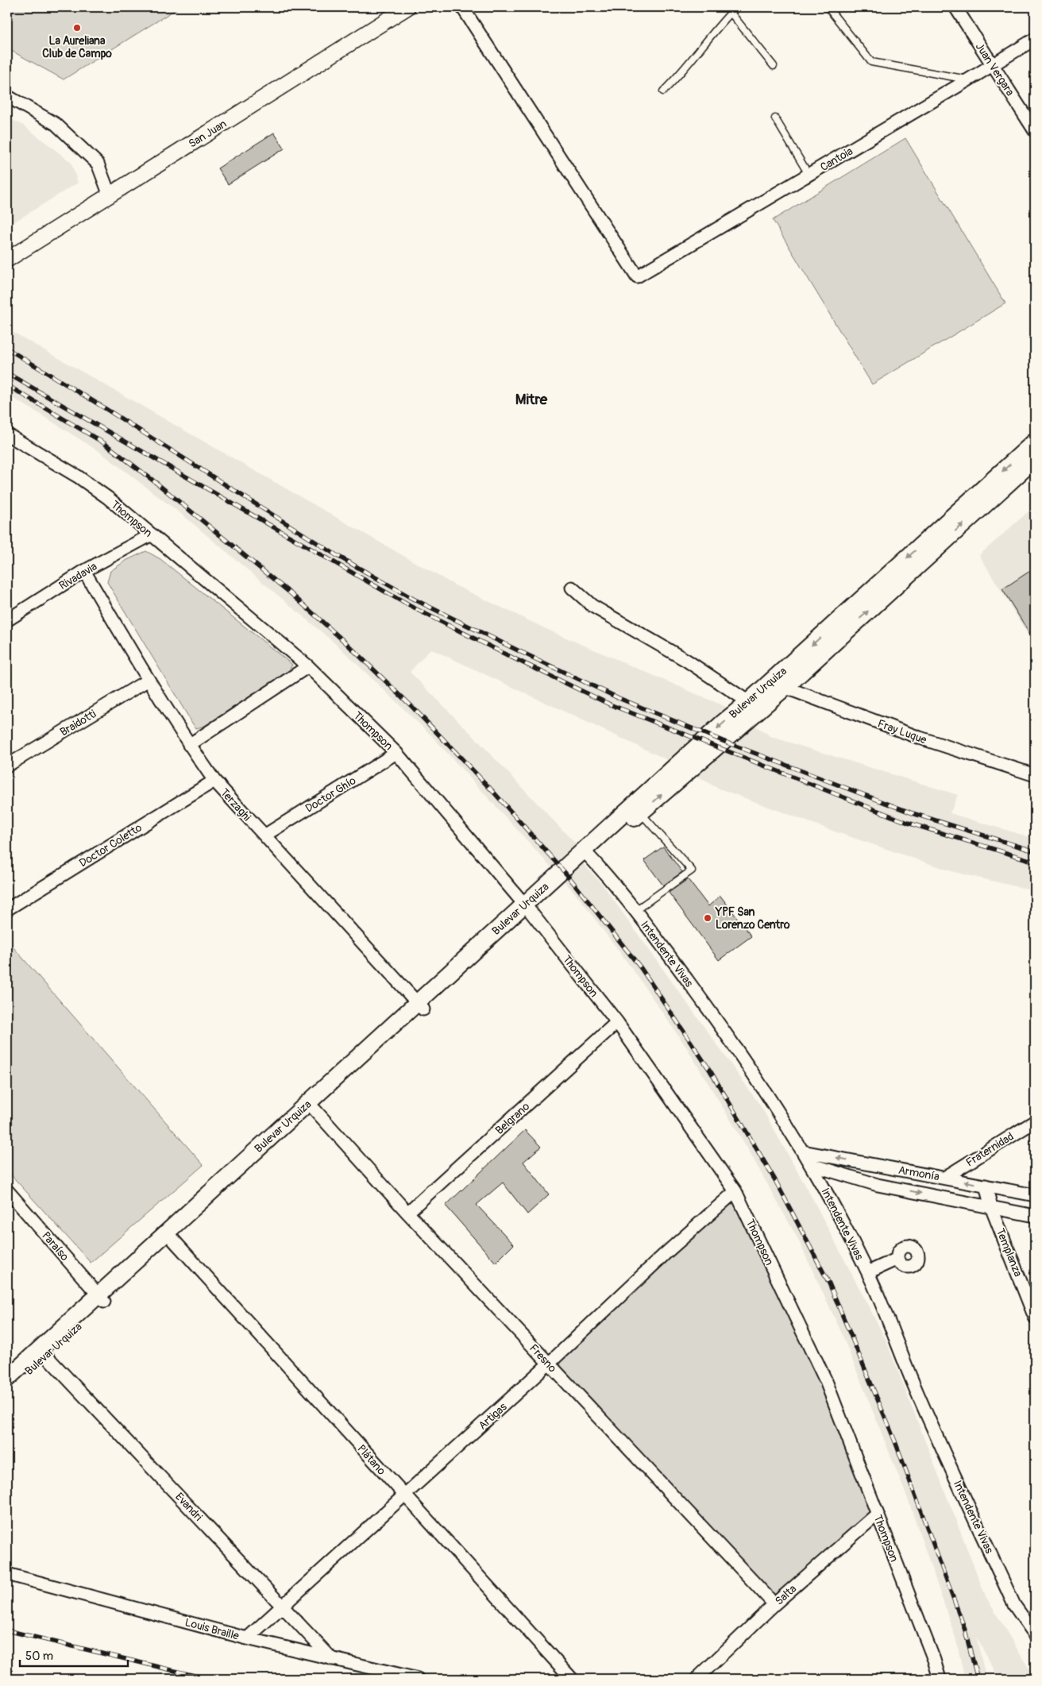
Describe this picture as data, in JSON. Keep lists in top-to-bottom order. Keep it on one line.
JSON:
{"streets":{"main road":["Bulevar Urquiza"],"street":["Juan Vergara","San Juan","Cantoia","Thompson","Rivadavia","Braidotti","Fray Luque","Doctor Ghío","Terzaghi","Doctor Coletto","Intendente Vivas","Belgrano","Fraternidad","Armonía","Paraíso","Templanza","Fresno","Artigas","Plátano","Evandri","Salta","Louis Braille"]},"crossings":[["Juan Vergara","Cantoia"],["Thompson","Rivadavia"],["Thompson","Bulevar Urquiza"],["Thompson","Doctor Ghío"],["Thompson","Belgrano"],["Thompson","Artigas"],["Thompson","Salta"],["Rivadavia","Terzaghi"],["Bulevar Urquiza","Fray Luque"],["Bulevar Urquiza","Terzaghi"],["Bulevar Urquiza","Intendente Vivas"],["Bulevar Urquiza","Paraíso"],["Bulevar Urquiza","Fresno"],["Bulevar Urquiza","Plátano"],["Bulevar Urquiza","Evandri"],["Braidotti","Terzaghi"],["Doctor Ghío","Terzaghi"],["Terzaghi","Doctor Coletto"],["Intendente Vivas","Armonía"],["Belgrano","Fresno"],["Fraternidad","Armonía"],["Armonía","Templanza"],["Fresno","Artigas"],["Fresno","Salta"],["Artigas","Plátano"],["Artigas","Evandri"],["Artigas","Louis Braille"],["Evandri","Louis Braille"]],"districts":["Mitre"],"places":["La Aureliana Club de Campo","YPF San Lorenzo Centro"],"scale_bar":"50 m"}
